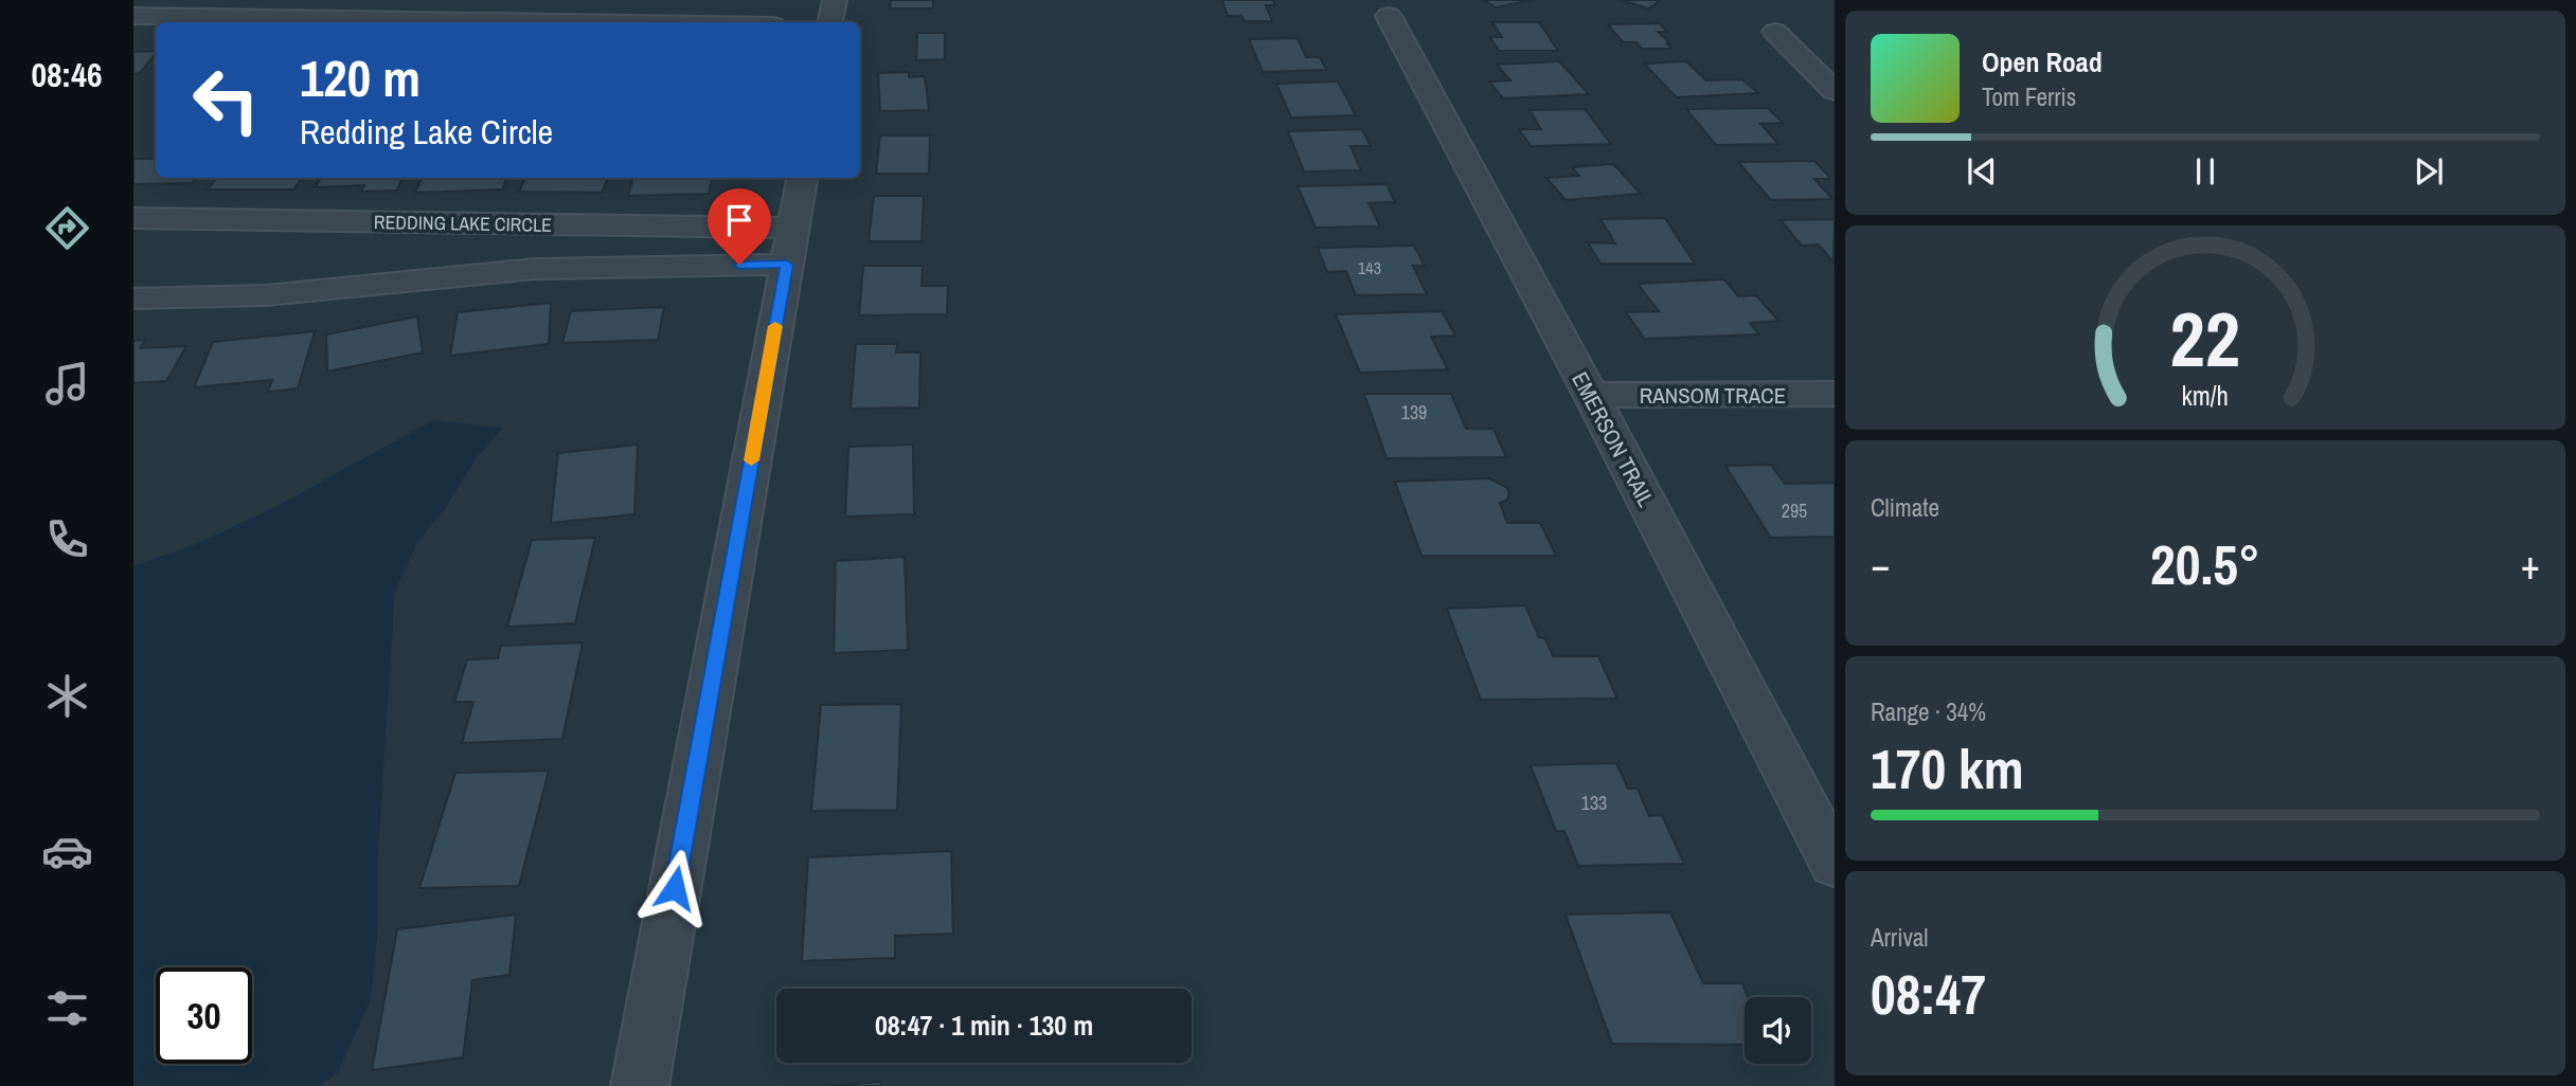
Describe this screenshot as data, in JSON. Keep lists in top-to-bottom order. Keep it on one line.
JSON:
{"streets":{"street":["REDDING LAKE CIRCLE","RANSOM TRACE","EMERSON TRAIL"]},"crossings":[["RANSOM TRACE","EMERSON TRAIL"]],"house_numbers":["143","139","295","133"],"page":{"tabs":"08:46","turn":["120 m","Redding Lake Circle"],"song":["Open Road","Tom Ferris"],"tile":["Climate",["Range · 34%","170 km"],["Arrival","08:47"]],"heat":["−","20.5°","+"],"limit":"30","trip":"08:47 · 1 min · 130 m","gauge":["22","km/h"]}}
